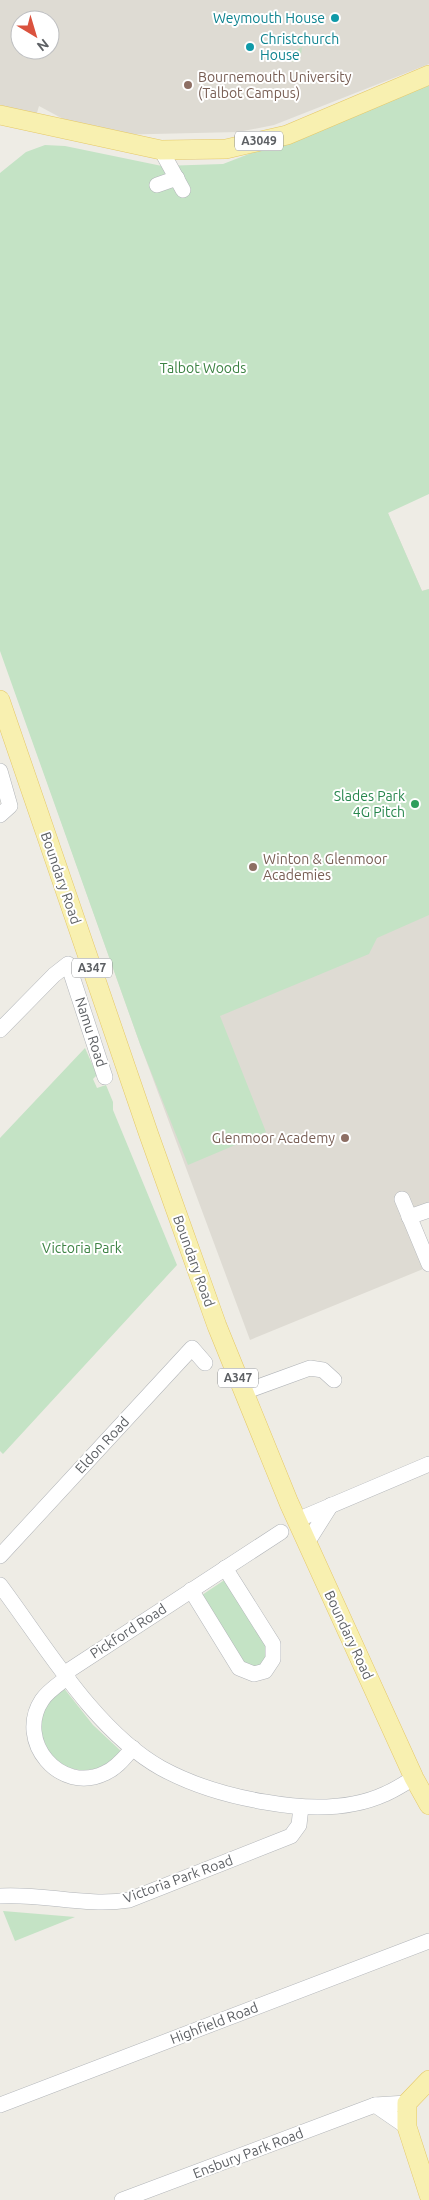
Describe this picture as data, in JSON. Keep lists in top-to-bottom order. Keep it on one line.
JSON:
{"streets":{"main road":["A3049","Boundary Road","A347"],"street":["Namu Road","Eldon Road","Pickford Road","Victoria Park Road","Highfield Road","Ensbury Park Road"]},"parks":["Talbot Woods","Victoria Park"],"places":["Weymouth House","Christchurch House","Bournemouth University (Talbot Campus)","Slades Park 4G Pitch","Winton & Glenmoor Academies","Glenmoor Academy"],"north":"bottom right"}
